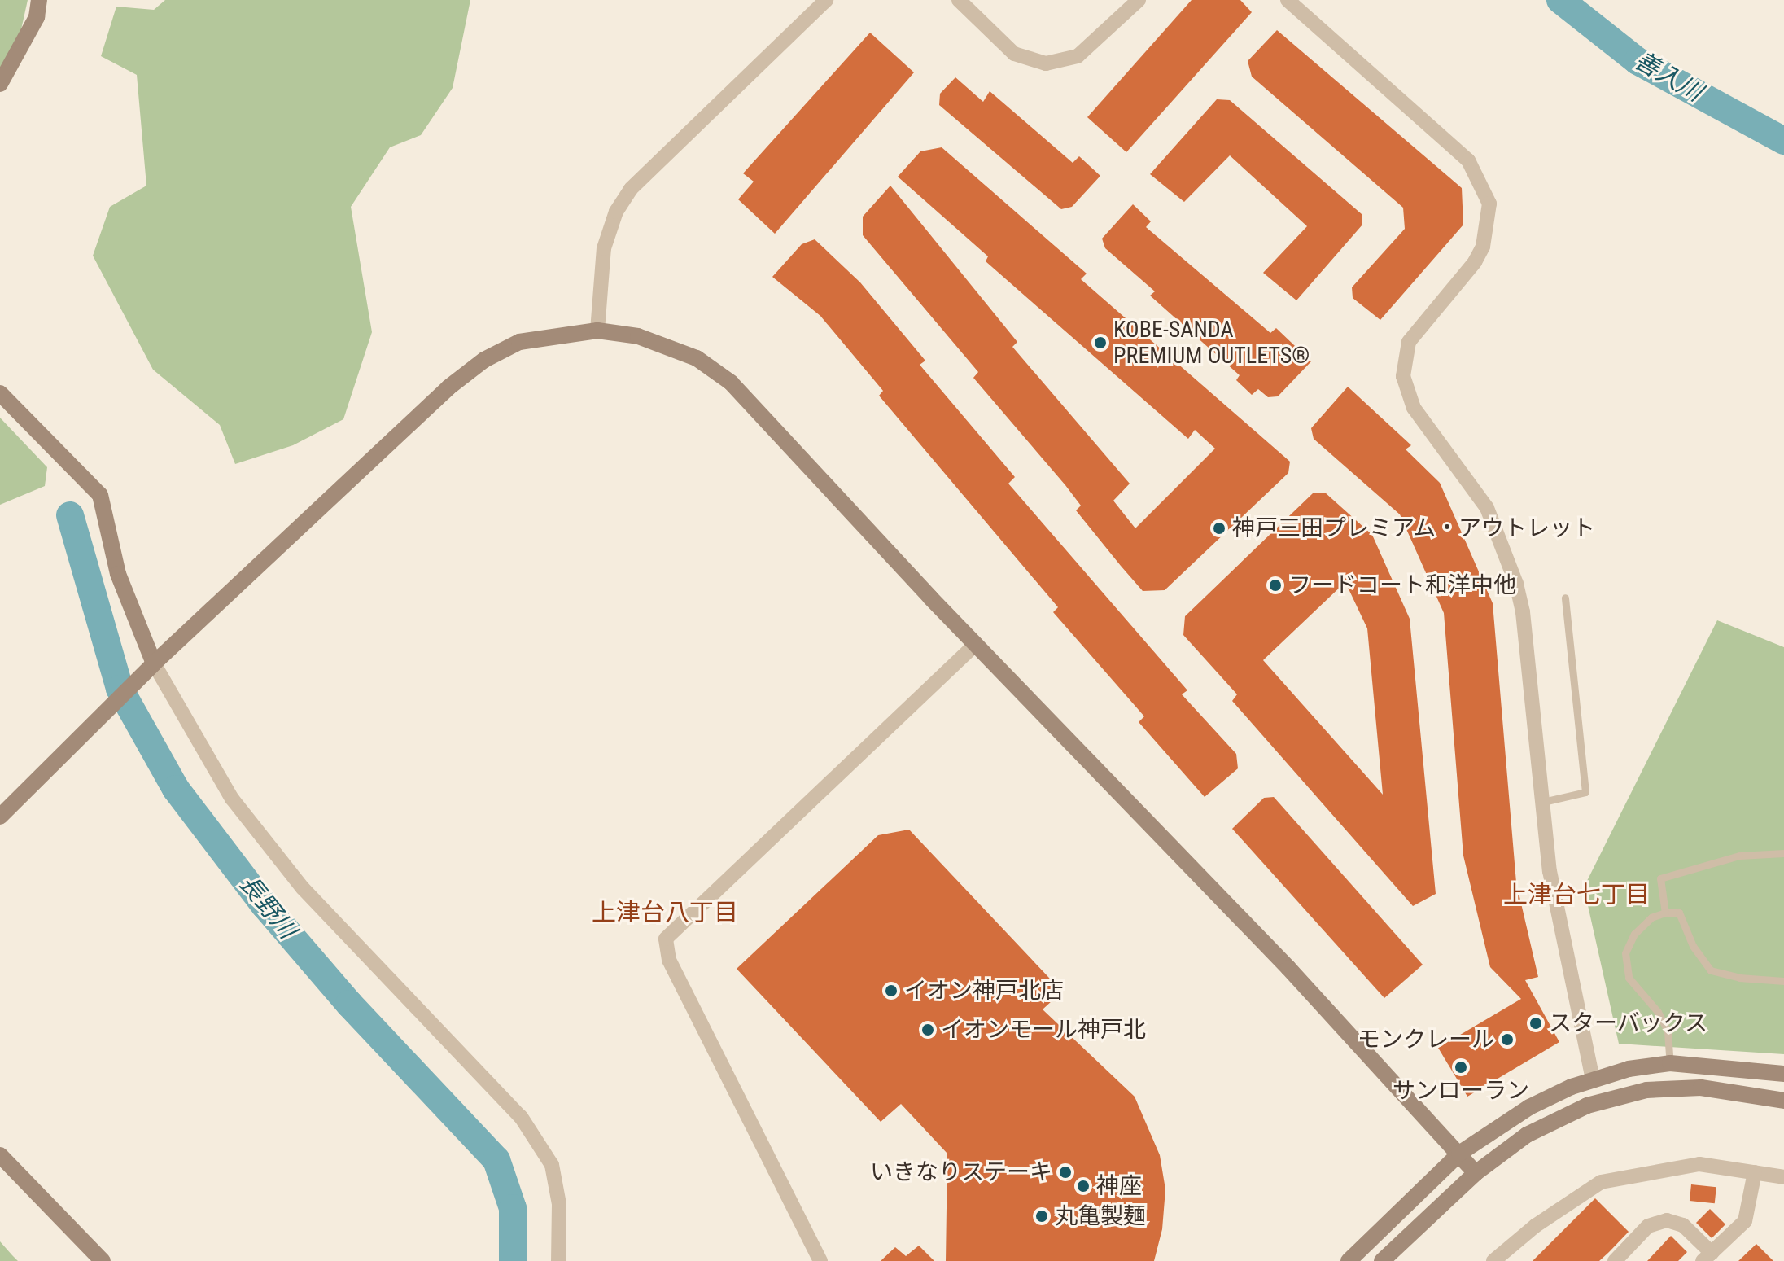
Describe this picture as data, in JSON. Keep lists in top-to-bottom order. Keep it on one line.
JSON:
{"districts":["上津台七丁目","上津台八丁目"],"water":["善入川","長野川"],"places":["KOBE-SANDA PREMIUM OUTLETS®","神戸三田プレミアム・アウトレット","フードコート和洋中他","イオン神戸北店","スターバックス","イオンモール神戸北","モンクレール","サンローラン","いきなりステーキ","神座","丸亀製麺"]}
